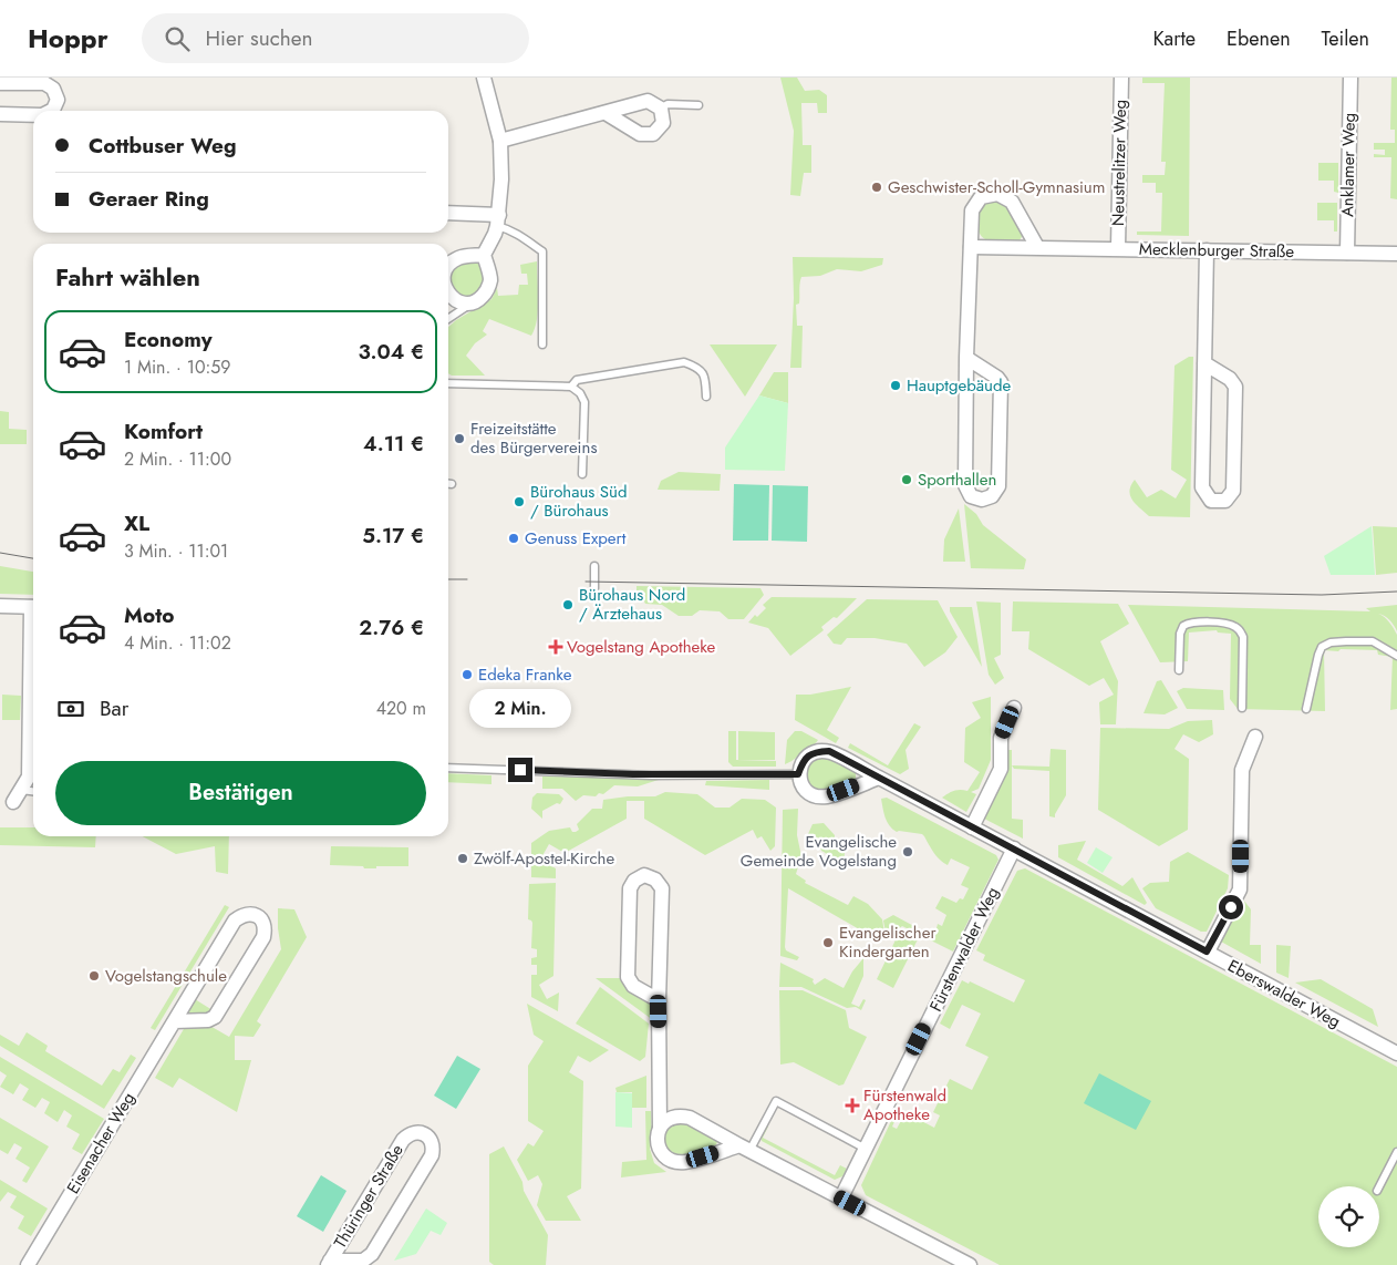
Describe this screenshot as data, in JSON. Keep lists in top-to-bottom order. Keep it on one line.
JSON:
{"streets":{"street":["Neustrelitzer Weg","Anklamer Weg","Mecklenburger Straße","Fürstenwalder Weg","Eberswalder Weg","Eisenacher Weg","Thüringer Straße"]},"crossings":[["Neustrelitzer Weg","Mecklenburger Straße"],["Anklamer Weg","Mecklenburger Straße"],["Fürstenwalder Weg","Eberswalder Weg"]],"places":{"other":["Geschwister-Scholl-Gymnasium","Hauptgebäude","Freizeitstätte des Bürgervereins","Sporthallen","Bürohaus Süd / Bürohaus","Genuss Expert","Bürohaus Nord / Ärztehaus","Edeka Franke","Evangelische Gemeinde Vogelstang","Zwölf-Apostel-Kirche","Evangelischer Kindergarten","Vogelstangschule"],"health":["Vogelstang Apotheke","Fürstenwald Apotheke"]},"page":{"header":"Hoppr","search":"Hier suchen","nav":["Karte","Ebenen","Teilen"],"banner":["Cottbuser Weg","Geraer Ring"],"heading":"Fahrt wählen","list":[{"name":"Economy","note":"1 Min. · 10:59","value":"3.04 €"},{"name":"Komfort","note":"2 Min. · 11:00","value":"4.11 €"},{"name":"XL","note":"3 Min. · 11:01","value":"5.17 €"},{"name":"Moto","note":"4 Min. · 11:02","value":"2.76 €"}],"pay":["Bar","420 m"],"bubble":"2 Min.","buttons":"Bestätigen"}}
